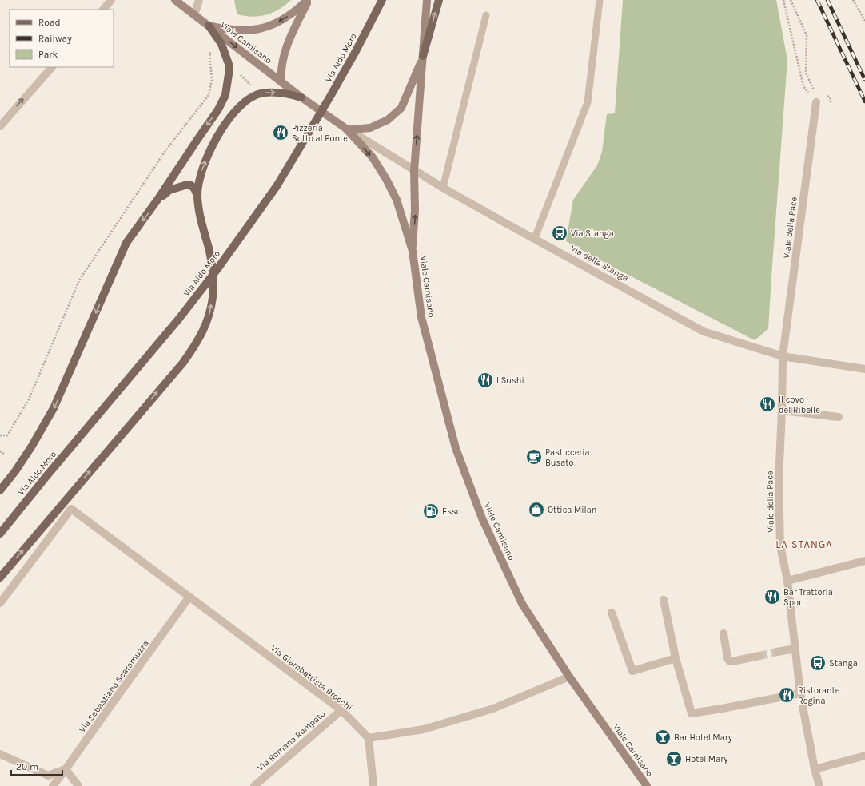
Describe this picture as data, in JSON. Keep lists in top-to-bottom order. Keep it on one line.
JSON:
{"streets":{"main road":["Viale Camisano","Via Aldo Moro"],"street":["Viale della Pace","Via della Stanga","Via Giambattista Brocchi","Via Sebastiano Scaramuzza","Via Romana Rompato"]},"crossings":[["Viale Camisano","Via della Stanga"],["Viale della Pace","Via della Stanga"],["Via Giambattista Brocchi","Via Sebastiano Scaramuzza"],["Via Giambattista Brocchi","Via Romana Rompato"]],"districts":["LA STANGA"],"places":{"restaurant":["Pizzeria Sotto al Ponte","I Sushi","Il covo del Ribelle","Bar Trattoria Sport","Ristorante Regina"],"bus stop":["Via Stanga","Stanga"],"cafe":["Pasticceria Busato"],"shop":["Ottica Milan"],"fuel station":["Esso"],"bar":["Bar Hotel Mary","Hotel Mary"]},"legend":["Road","Railway","Park"],"scale_bar":"20 m"}
